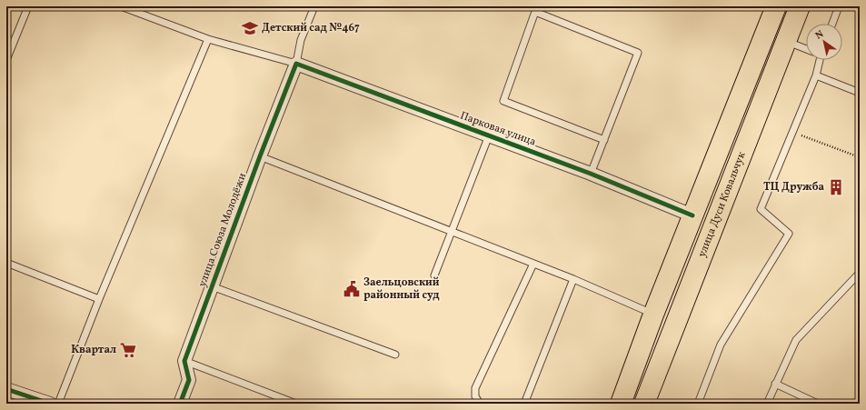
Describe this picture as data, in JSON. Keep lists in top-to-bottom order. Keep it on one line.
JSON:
{"streets":{"main road":["улица Дуси Ковальчук"],"street":["Парковая улица","улица Союза Молодёжи"]},"crossings":[["Парковая улица","улица Союза Молодёжи"]],"places":{"school or university":["Детский сад №467"],"building":["ТЦ Дружба"],"public building":["Заельцовский районный суд"],"supermarket":["Квартал"]},"north":"top left"}
